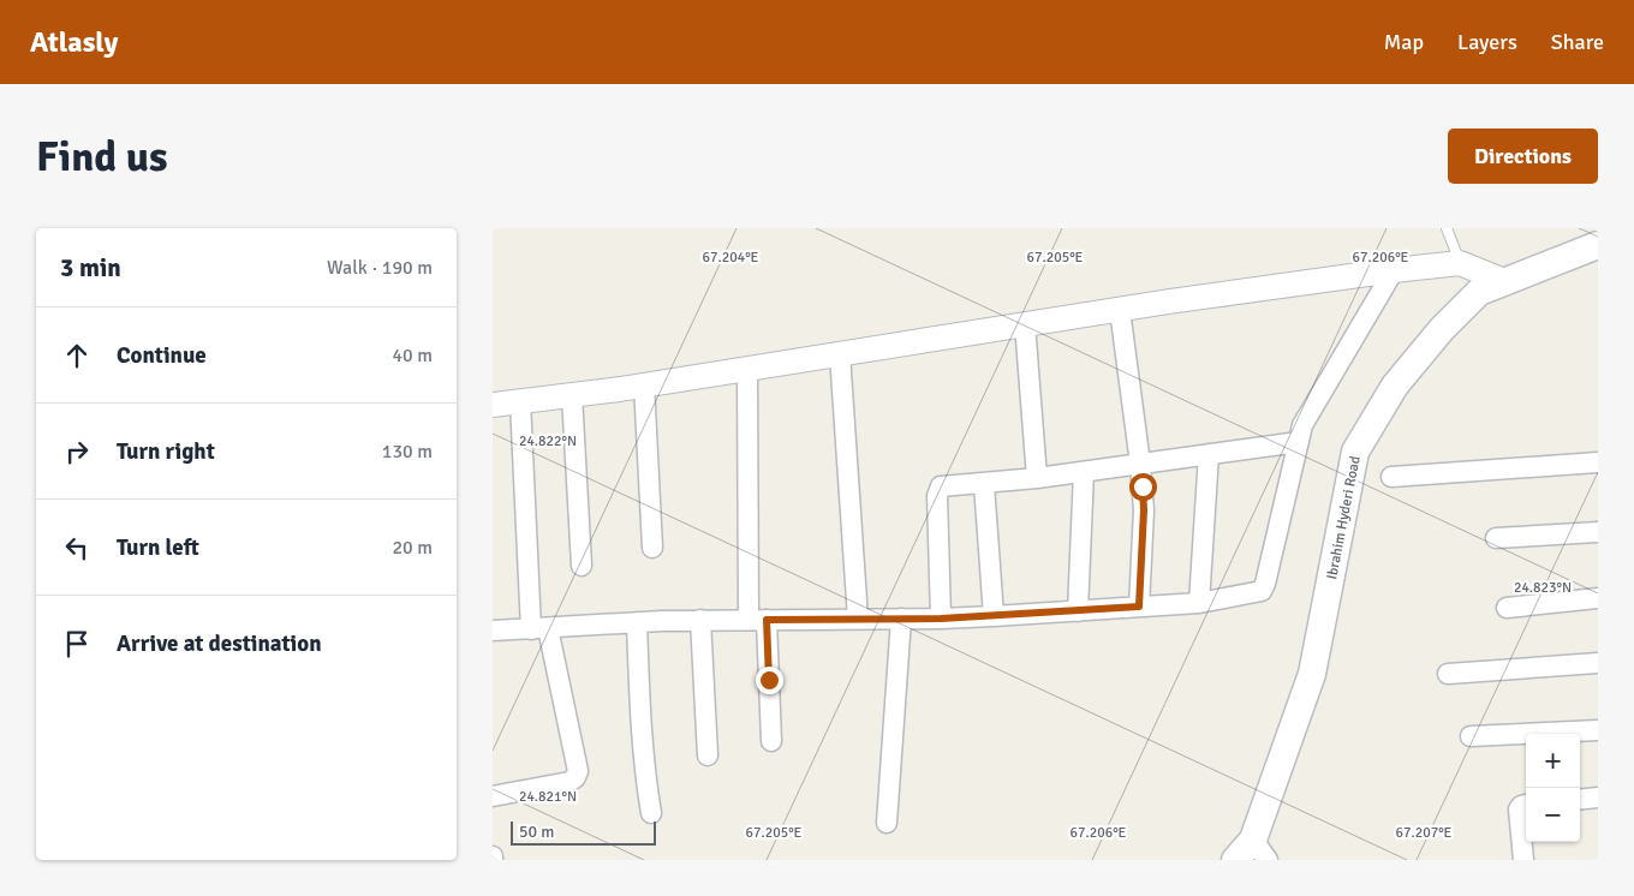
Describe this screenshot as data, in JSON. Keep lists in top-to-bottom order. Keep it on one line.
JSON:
{"streets":{"main road":["Ibrahim Hyderi Road"]},"scale_bar":"50 m","page":{"header":"Atlasly","nav":["Map","Layers","Share"],"buttons":"Directions","title":"Find us","heading":["3 min","Walk · 190 m"],"list":[["Continue","40 m"],["Turn right","130 m"],["Turn left","20 m"],"Arrive at destination"],"map_buttons":["+","−"],"scale":"50 m"},"coordinates":["67.204°E","67.205°E","67.206°E","24.822°N","24.823°N","24.821°N","67.207°E"]}
